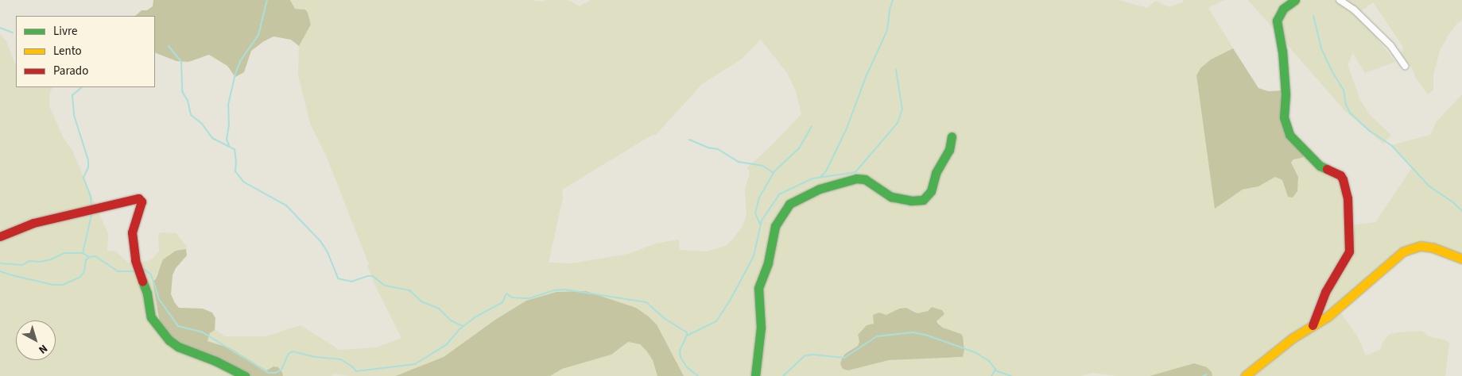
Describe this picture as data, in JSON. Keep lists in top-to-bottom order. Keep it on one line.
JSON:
{"legend":["Livre","Lento","Parado"],"north":"bottom right"}
